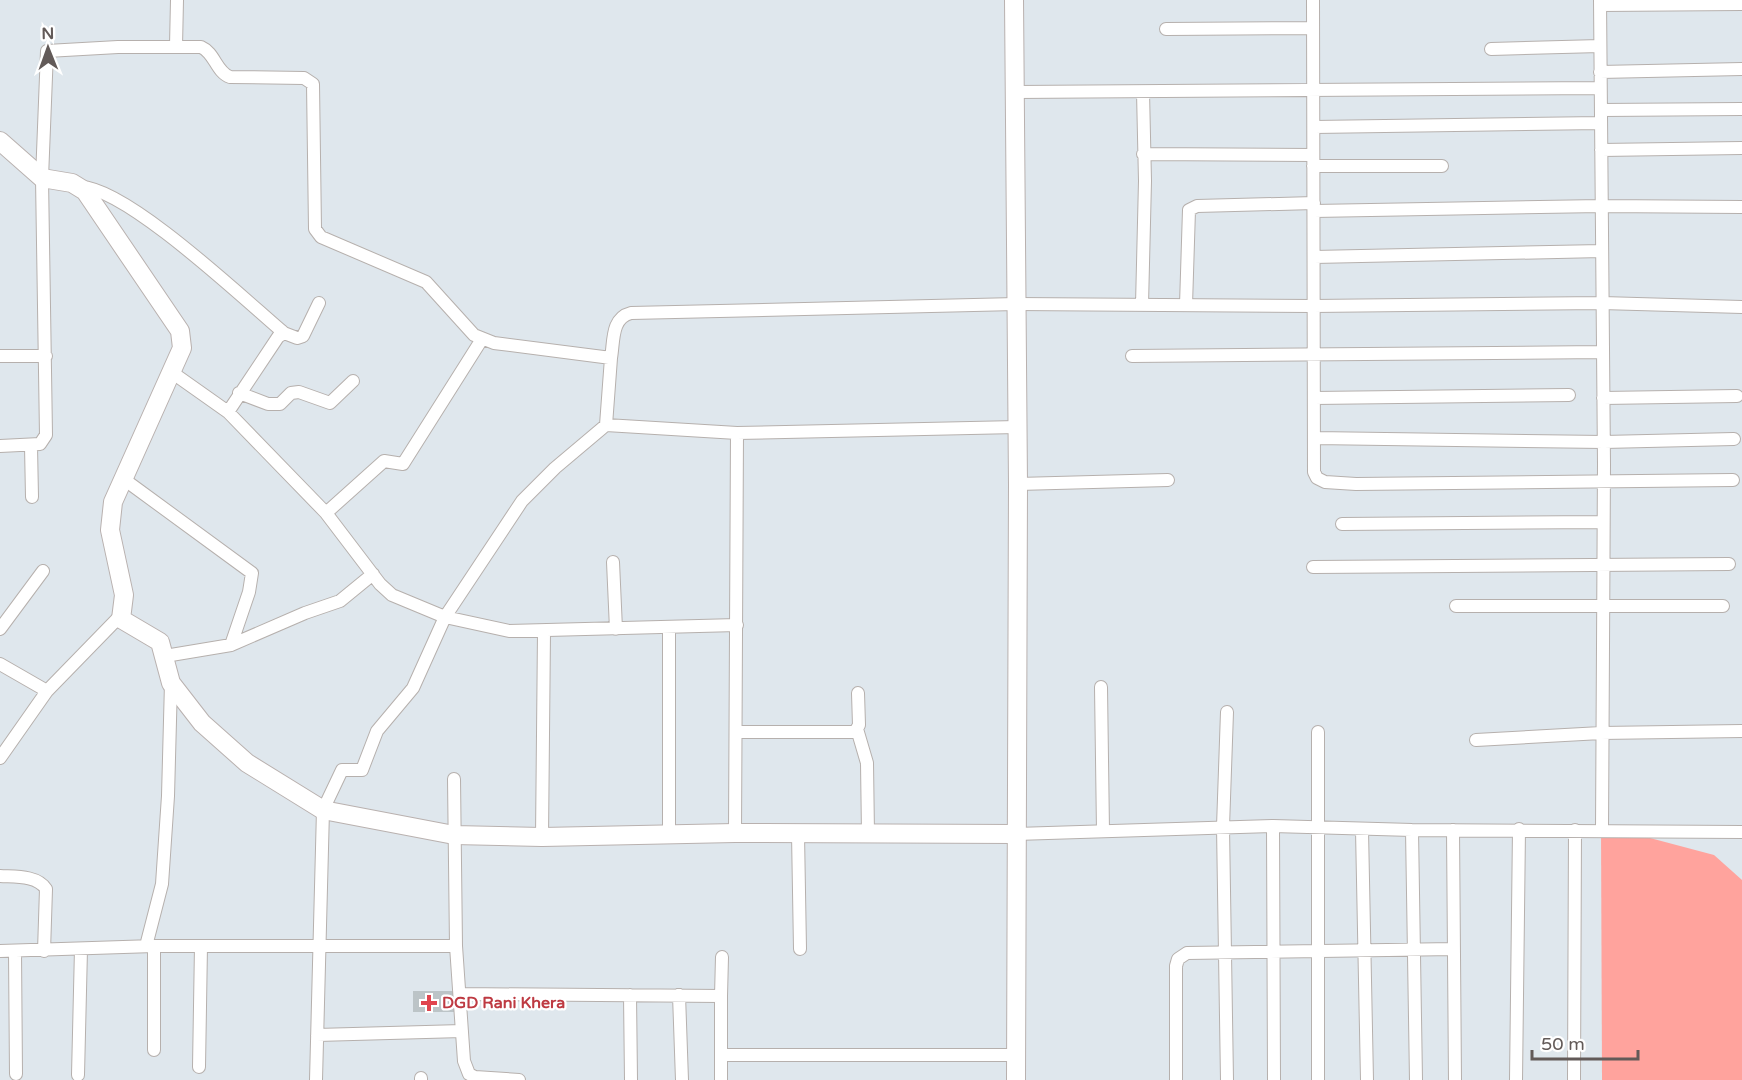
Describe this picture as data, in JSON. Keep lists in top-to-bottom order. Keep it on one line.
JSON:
{"places":{"health":["DGD Rani Khera"]},"scale_bar":"50 m","north":"top"}
